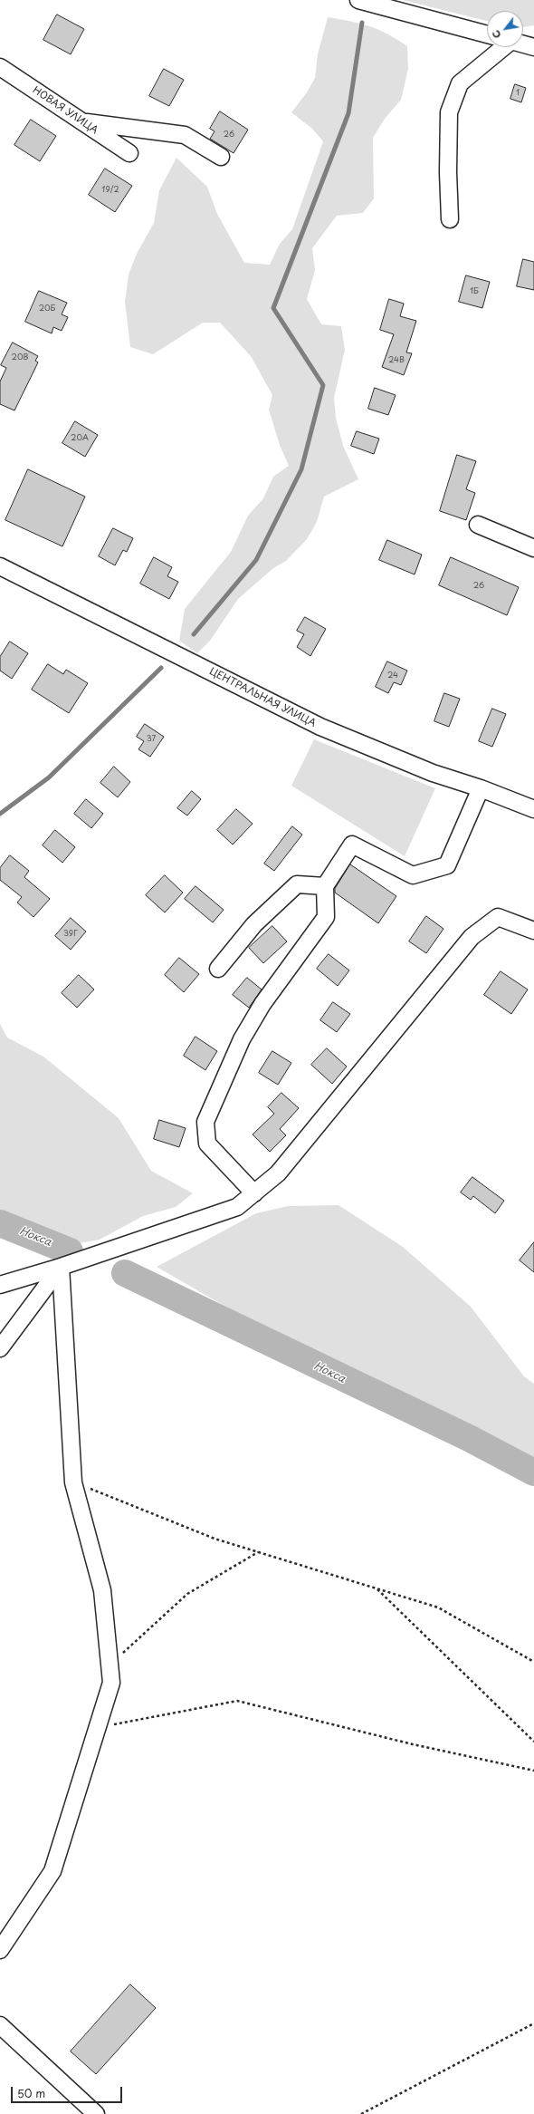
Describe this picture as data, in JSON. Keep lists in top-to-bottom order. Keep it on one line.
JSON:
{"streets":{"street":["НОВАЯ УЛИЦА","ЦЕНТРАЛЬНАЯ УЛИЦА"]},"water":["Нокса"],"house_numbers":["1","26","19/2","1Б","20Б","20В","24В","20А","26","24","37","39Г"],"scale_bar":"50 m","north":"bottom left"}
